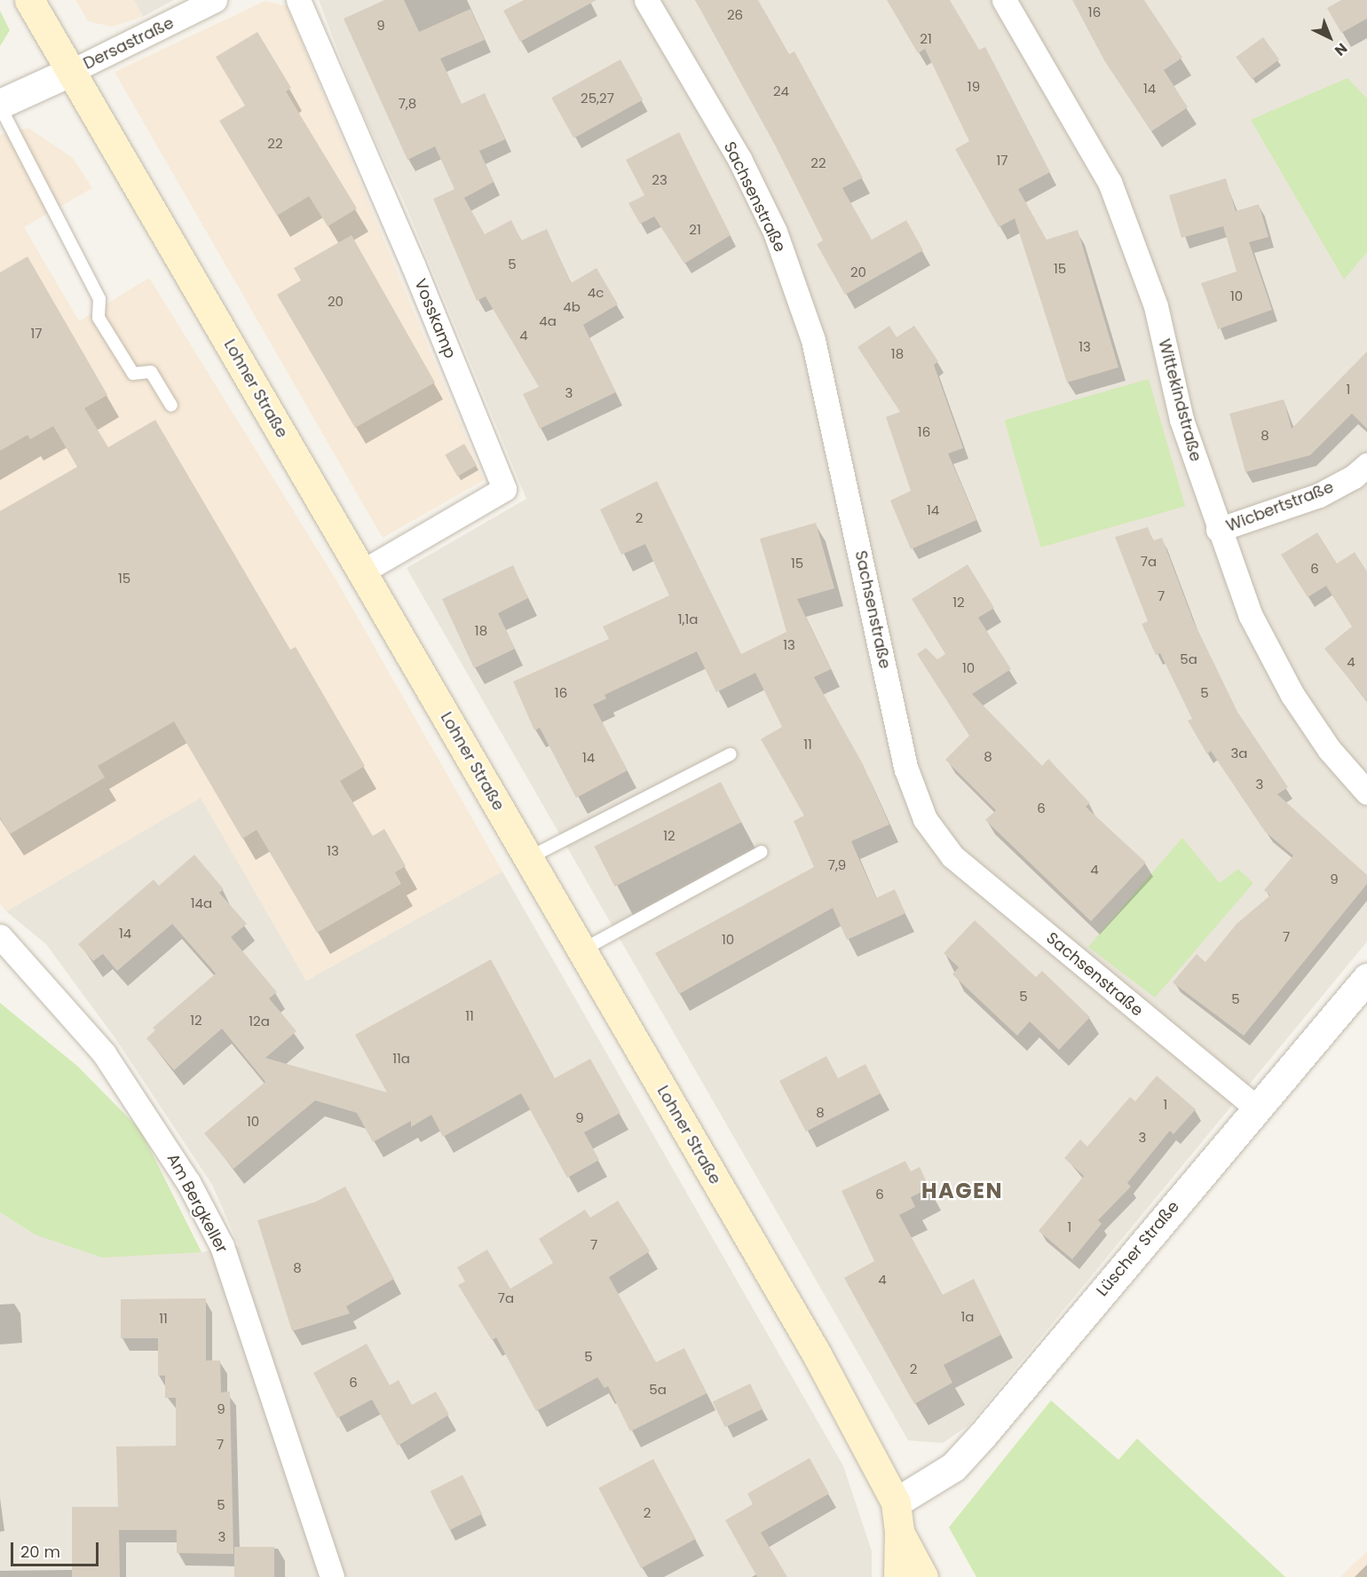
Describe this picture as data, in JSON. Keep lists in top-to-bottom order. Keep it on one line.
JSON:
{"streets":{"main road":["Lohner Straße"],"street":["Dersastraße","Sachsenstraße","Vosskamp","Wittekindstraße","Wicbertstraße","Am Bergkeller","Lüscher Straße"]},"crossings":[["Dersastraße","Lohner Straße"],["Sachsenstraße","Lüscher Straße"],["Vosskamp","Lohner Straße"],["Lohner Straße","Lüscher Straße"],["Wittekindstraße","Wicbertstraße"]],"districts":["HAGEN"],"house_numbers":["16","26","9","21","19","14","24","25,27","7,8","22","17","22","23","21","5","15","20","4c","10","20","4b","4a","17","4","13","18","1","3","16","8","14","2","7a","15","6","15","7","12","1,1a","18","13","5a","4","10","16","5","11","3a","8","14","3","6","12","13","7,9","4","9","14a","14","7","10","5","5","11","12","12a","11a","1","8","9","10","3","6","1","7","8","4","7a","1a","11","5","2","6","5a","9","7","5","2","3"],"scale_bar":"20 m","north":"bottom right"}
